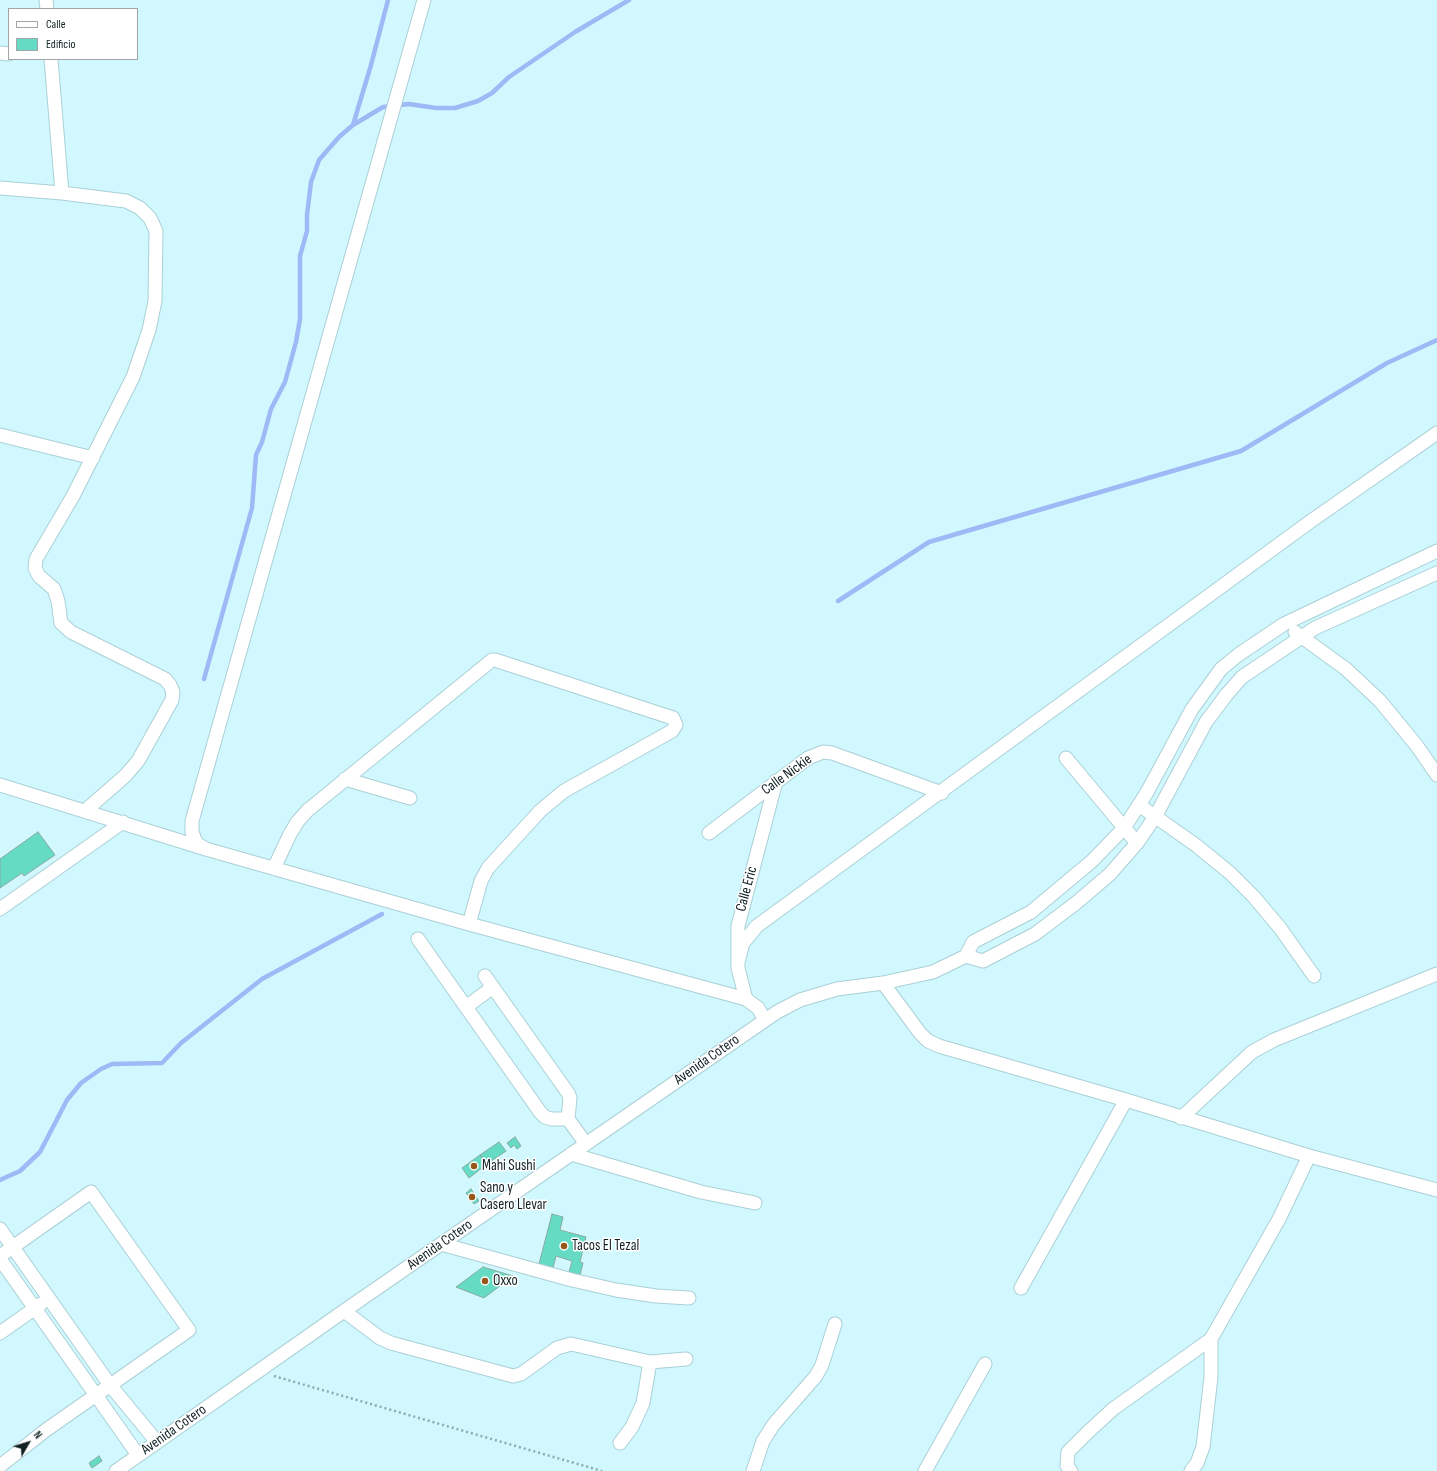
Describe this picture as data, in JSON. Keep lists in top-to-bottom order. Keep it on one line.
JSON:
{"streets":{"street":["Calle Nickie","Calle Eric","Avenida Cotero"]},"crossings":[["Calle Nickie","Calle Eric"]],"places":["Mahi Sushi","Sano y Casero Llevar","Tacos El Tezal","Oxxo"],"legend":["Calle","Edificio"],"north":"top right"}
